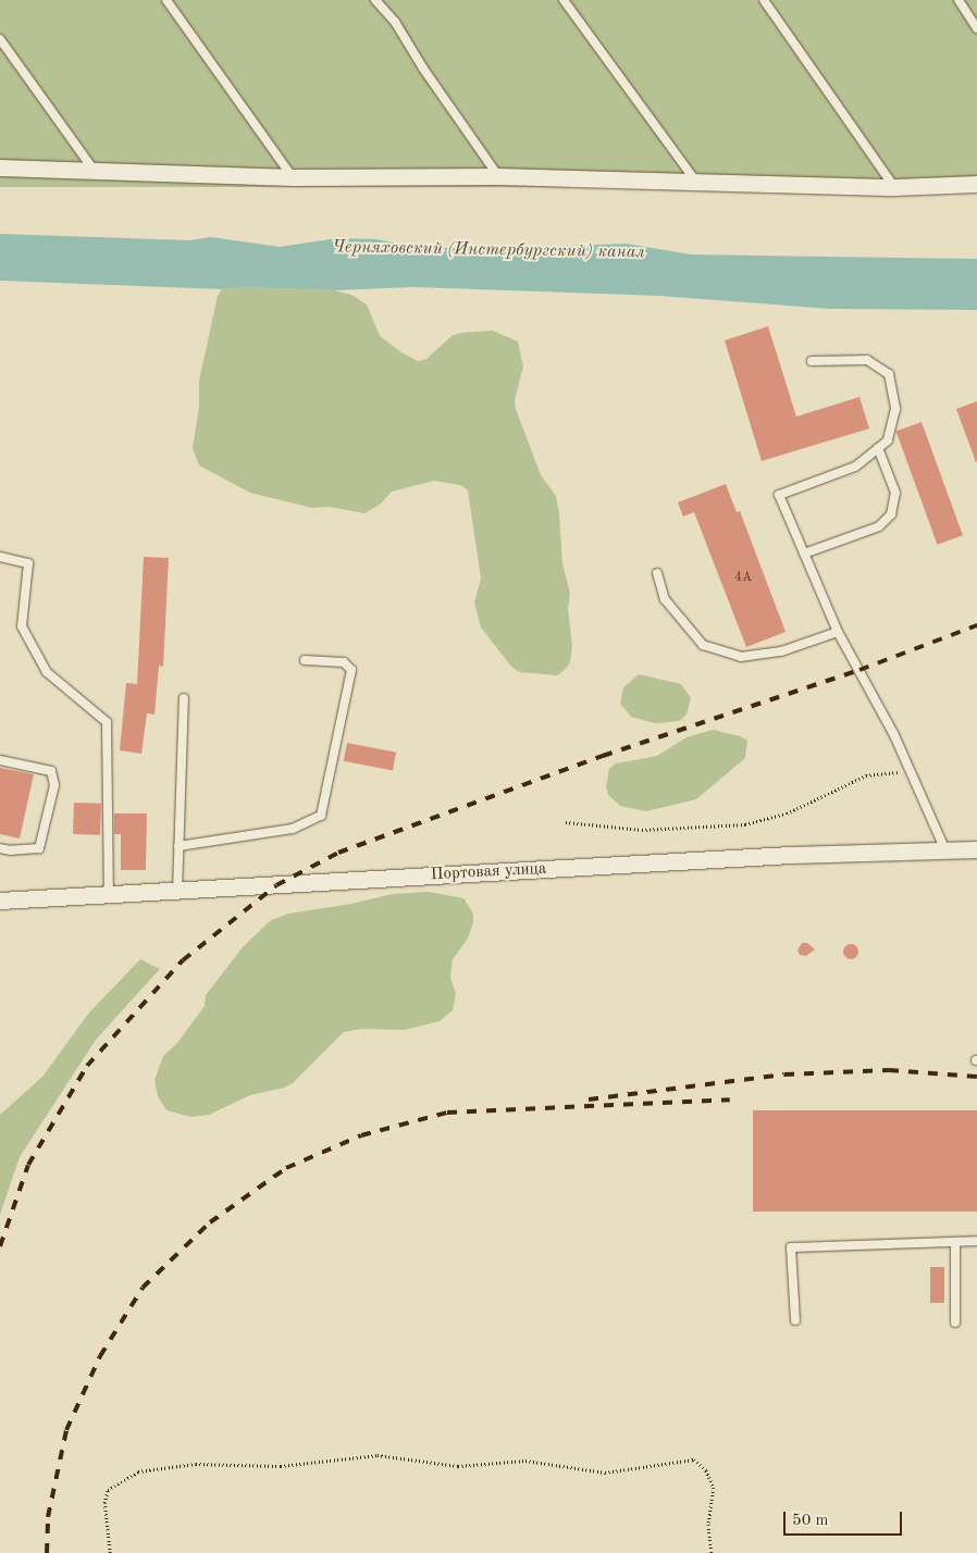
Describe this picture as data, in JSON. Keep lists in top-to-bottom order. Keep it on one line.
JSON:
{"streets":{"street":["Портовая улица"]},"water":["Черняховский (Инстербургский) канал"],"house_numbers":["4А"],"scale_bar":"50 m"}
